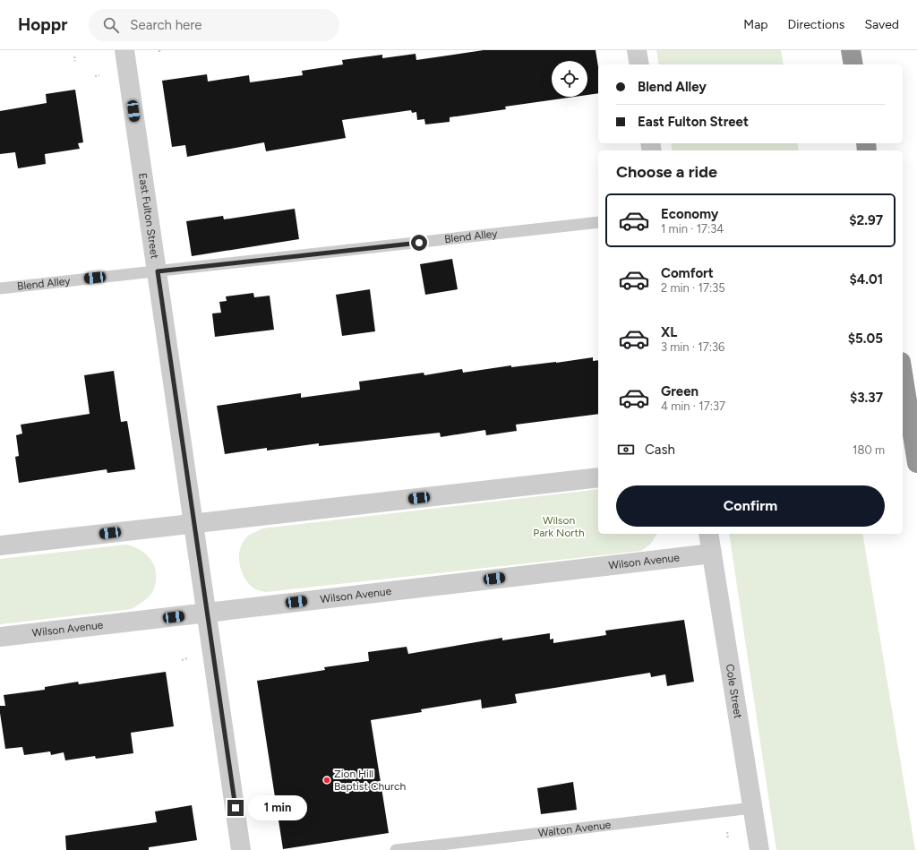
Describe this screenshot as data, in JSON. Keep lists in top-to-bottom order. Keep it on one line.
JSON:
{"streets":{"street":["East Fulton Street","Wilson Avenue","Cole Street"],"lane":["Blend Alley","Walton Avenue"]},"crossings":[["East Fulton Street","Blend Alley"],["East Fulton Street","Wilson Avenue"],["Wilson Avenue","Cole Street"],["Cole Street","Walton Avenue"]],"parks":["Wilson Park North"],"places":["Zion Hill Baptist Church"],"page":{"header":"Hoppr","search":"Search here","nav":["Map","Directions","Saved"],"banner":["Blend Alley","East Fulton Street"],"heading":"Choose a ride","list":[{"name":"Economy","note":"1 min · 17:34","value":"$2.97"},{"name":"Comfort","note":"2 min · 17:35","value":"$4.01"},{"name":"XL","note":"3 min · 17:36","value":"$5.05"},{"name":"Green","note":"4 min · 17:37","value":"$3.37"}],"pay":["Cash","180 m"],"buttons":"Confirm","bubble":"1 min"}}
